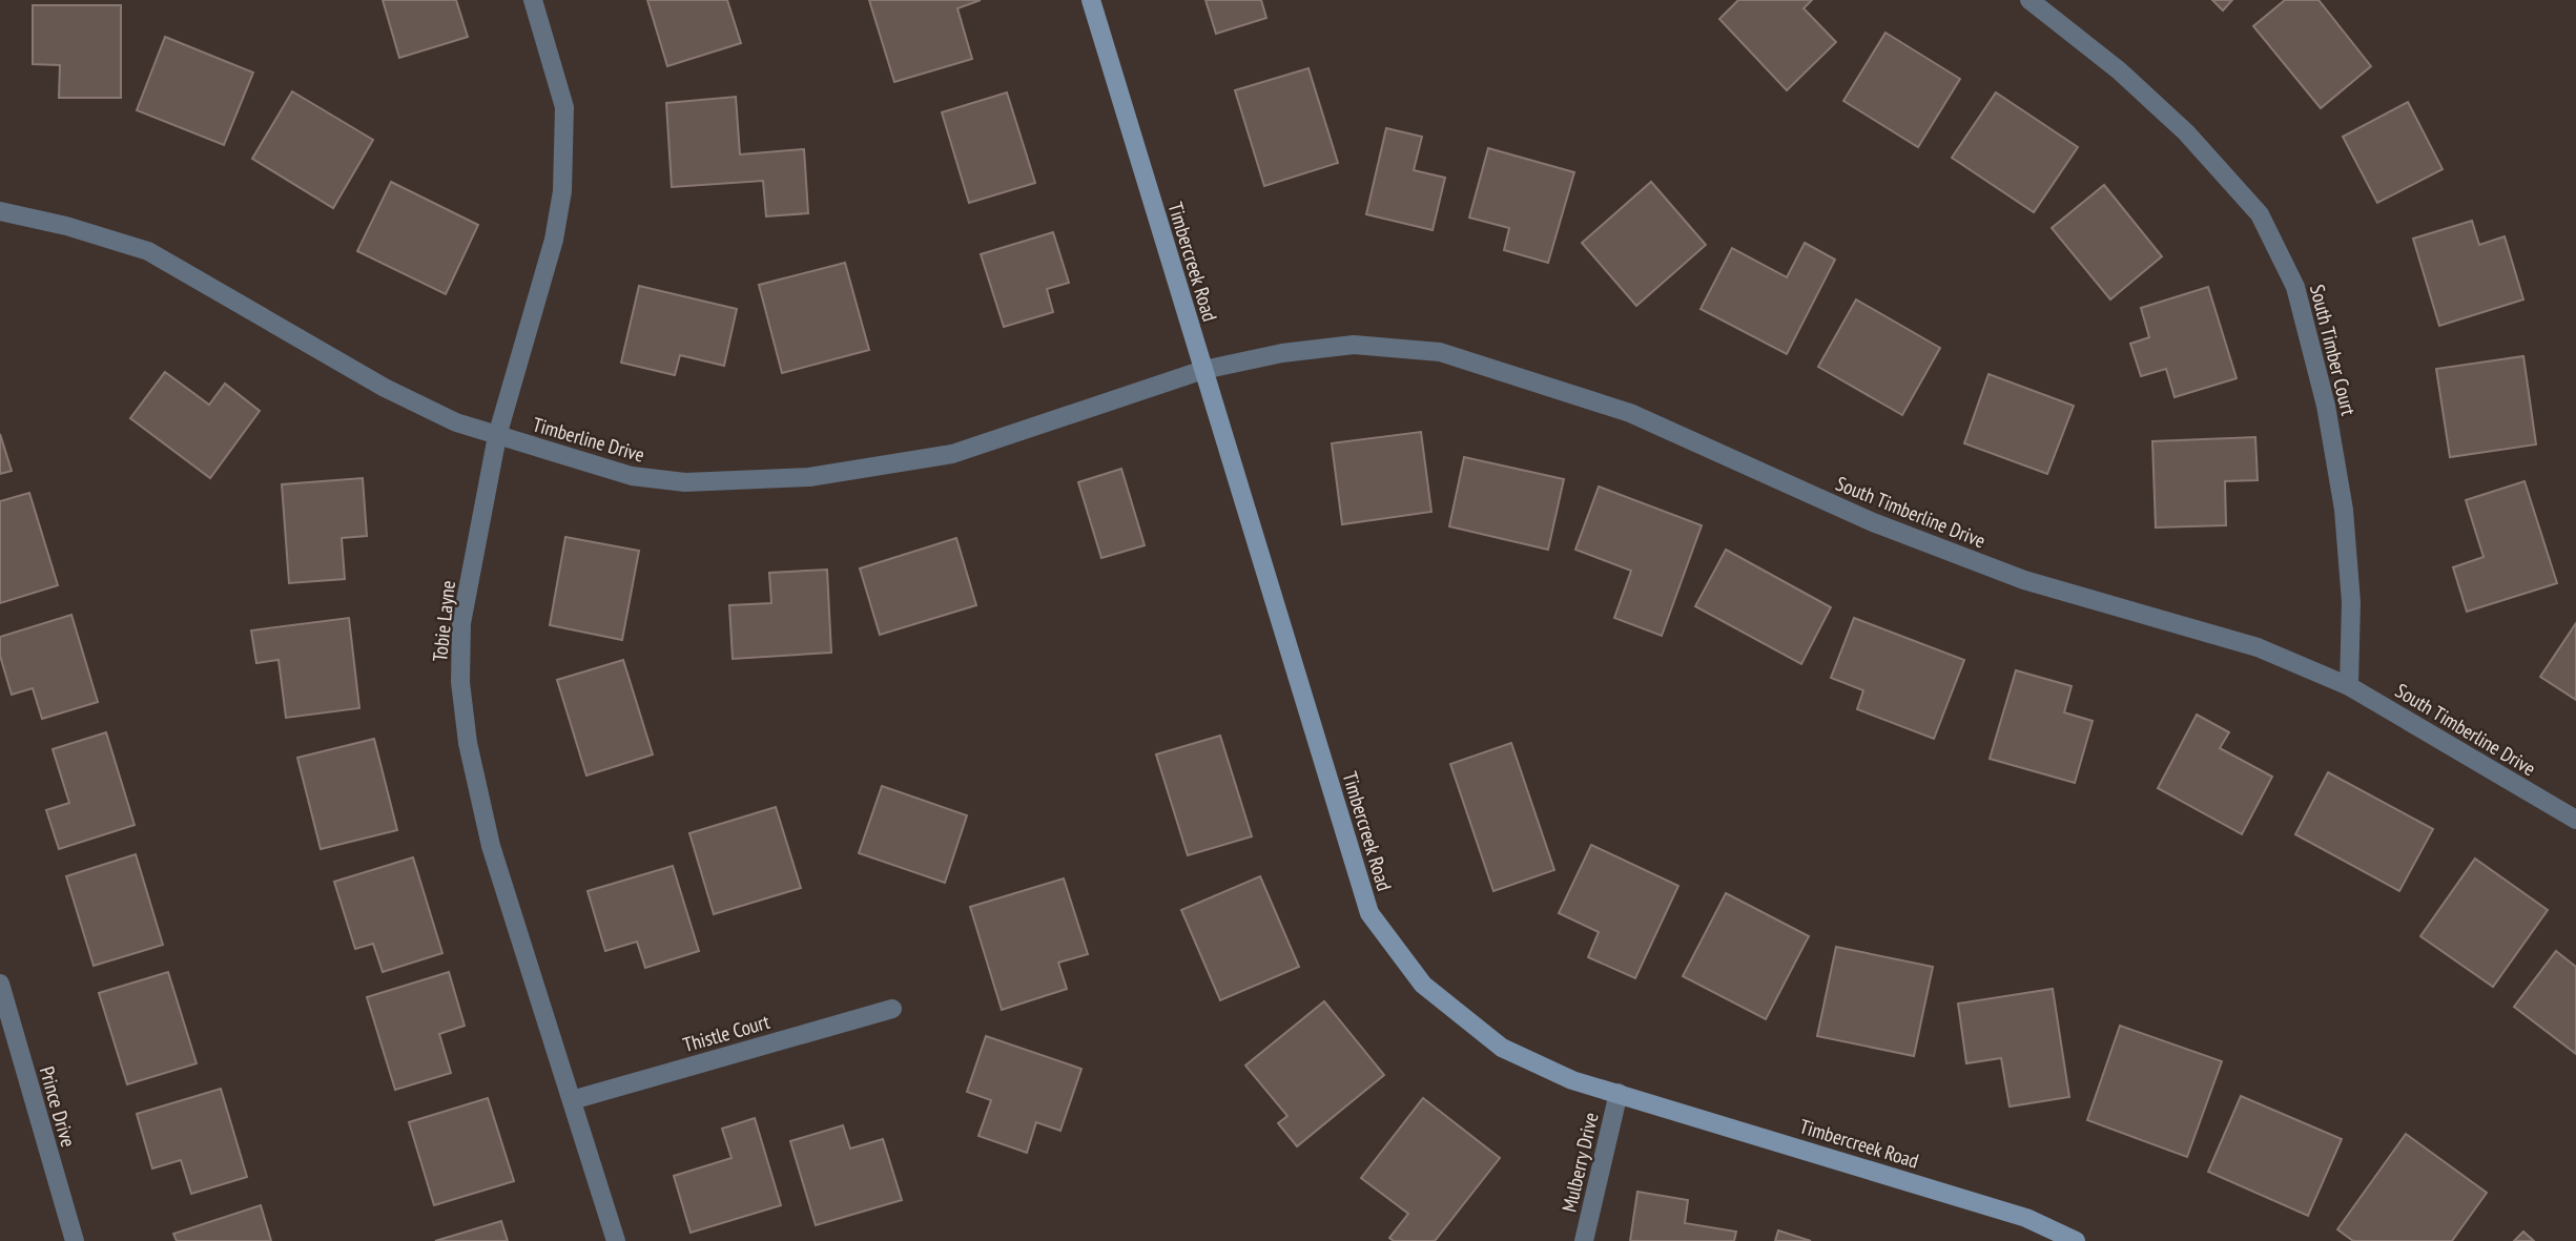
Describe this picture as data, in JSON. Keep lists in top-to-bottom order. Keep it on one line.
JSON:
{"streets":{"street":["Timbercreek Road","South Timber Court","Timberline Drive","South Timberline Drive","Tobie Layne","Thistle Court","Prince Drive","Mulberry Drive"]},"crossings":[["Timbercreek Road","Timberline Drive"],["Timbercreek Road","South Timberline Drive"],["Timbercreek Road","Mulberry Drive"],["South Timber Court","South Timberline Drive"],["Timberline Drive","South Timberline Drive"],["Timberline Drive","Tobie Layne"],["Tobie Layne","Thistle Court"]]}
